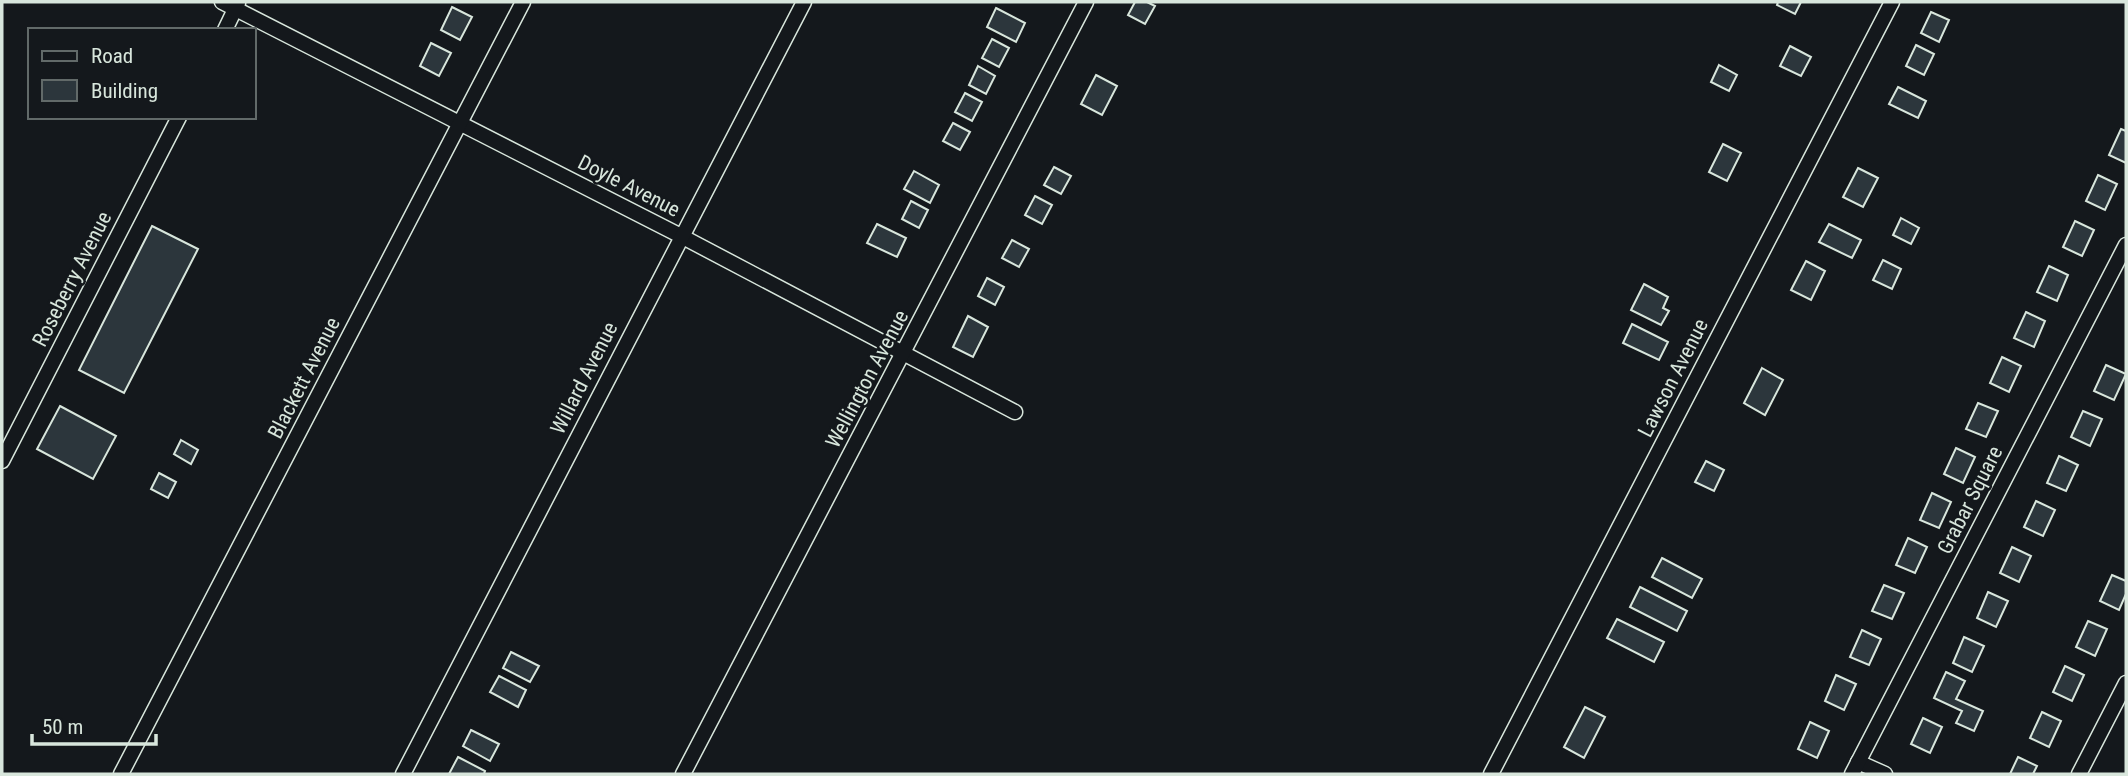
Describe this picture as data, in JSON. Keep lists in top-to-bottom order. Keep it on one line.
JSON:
{"streets":{"street":["Doyle Avenue","Roseberry Avenue","Blackett Avenue","Willard Avenue","Lawson Avenue","Wellington Avenue","Grabar Square"]},"crossings":[["Doyle Avenue","Blackett Avenue"],["Doyle Avenue","Willard Avenue"],["Doyle Avenue","Wellington Avenue"]],"legend":["Road","Building"],"scale_bar":"50 m"}
